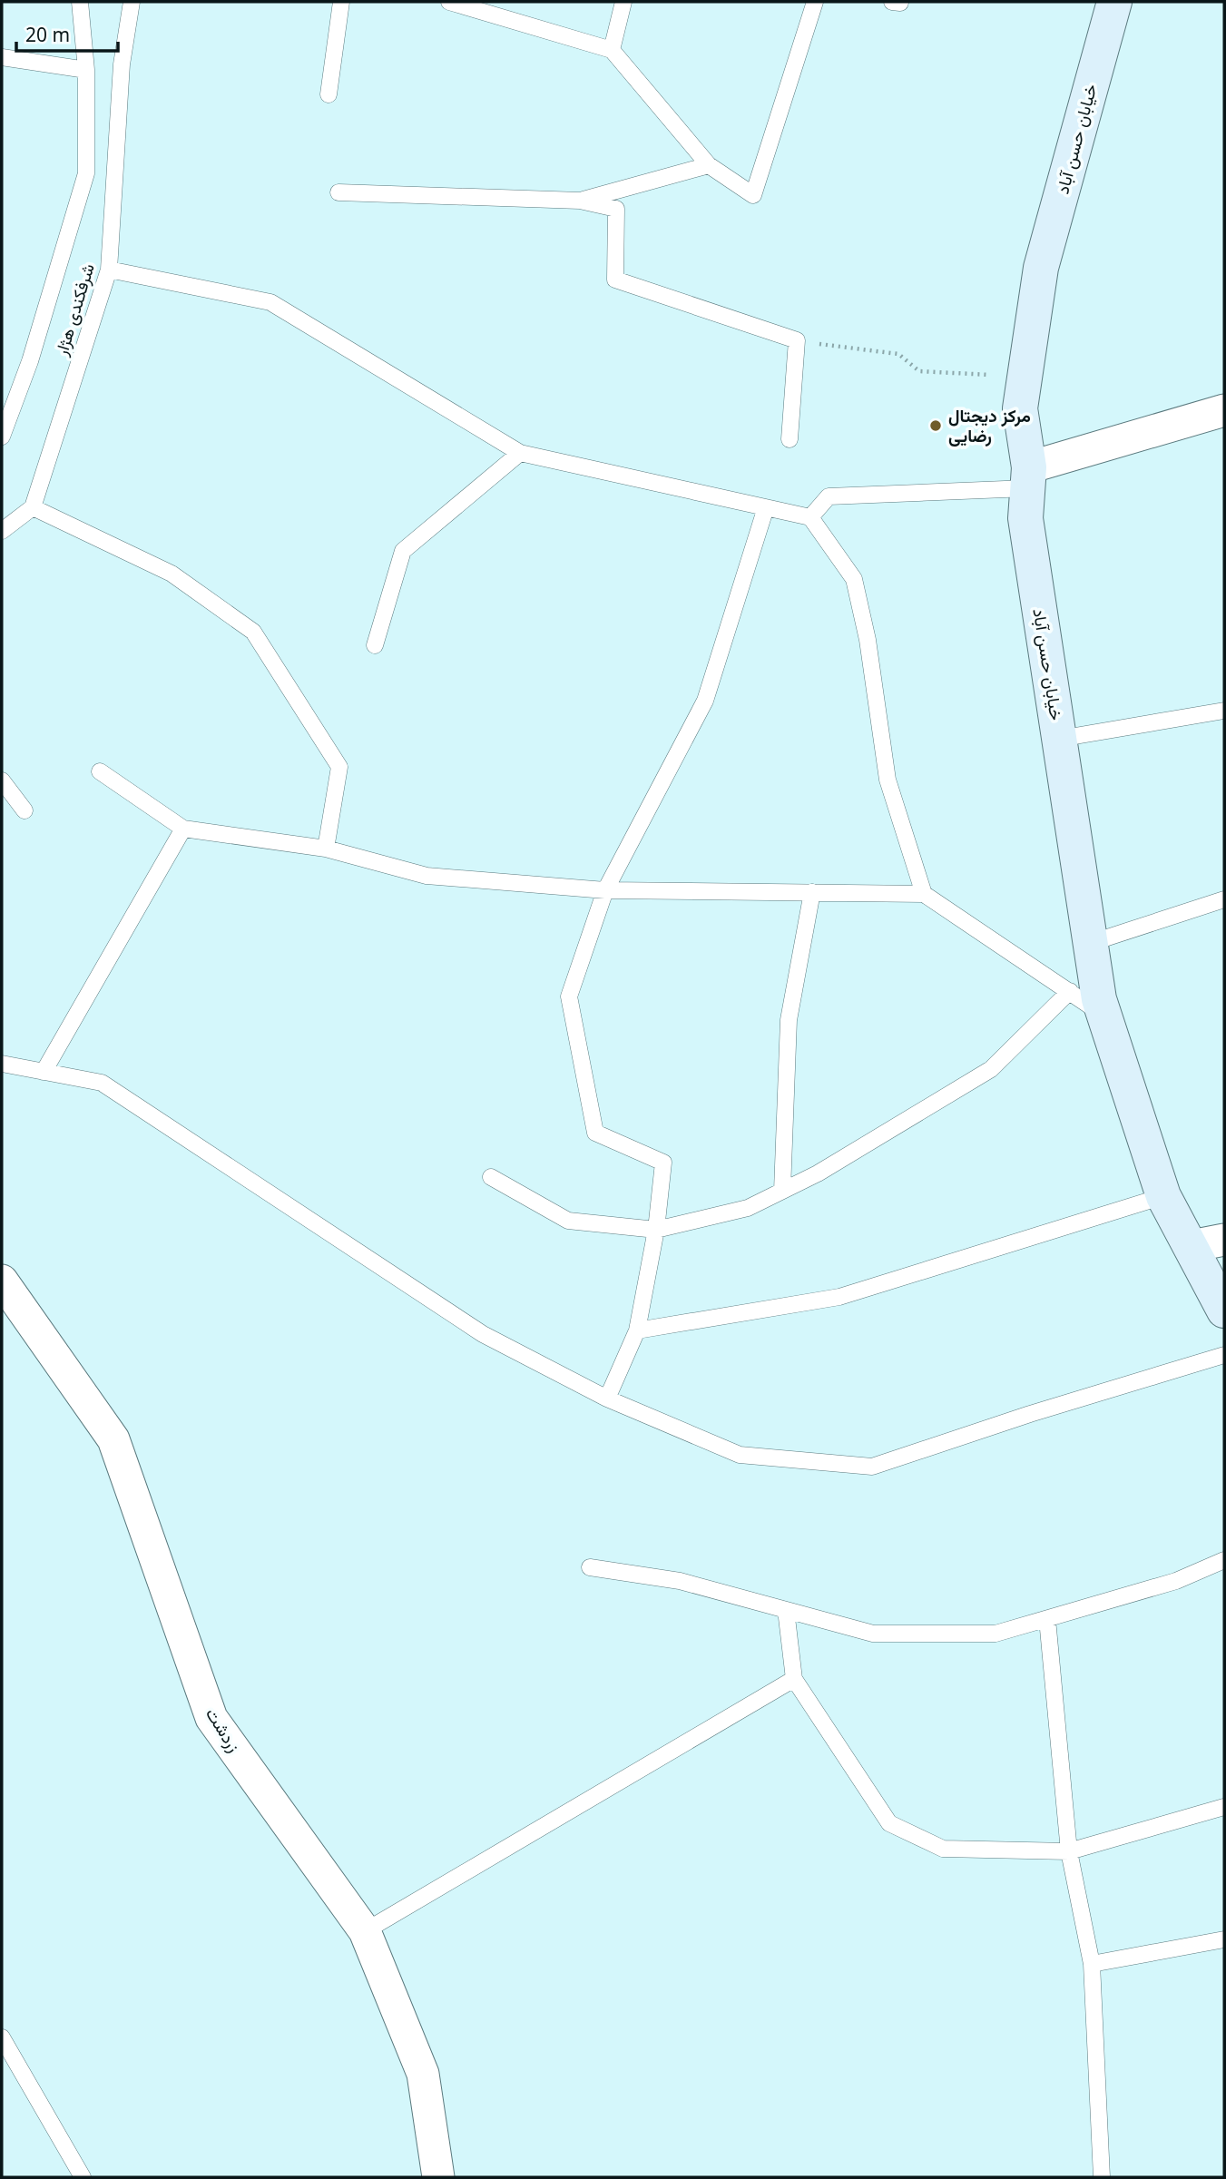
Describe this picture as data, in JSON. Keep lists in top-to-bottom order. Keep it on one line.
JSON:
{"streets":{"main road":["خیابان حسن آباد"],"street":["زردشت"],"lane":["شرفکندی هژار"]},"places":["مرکز دیجتال رضایی"],"scale_bar":"20 m"}
